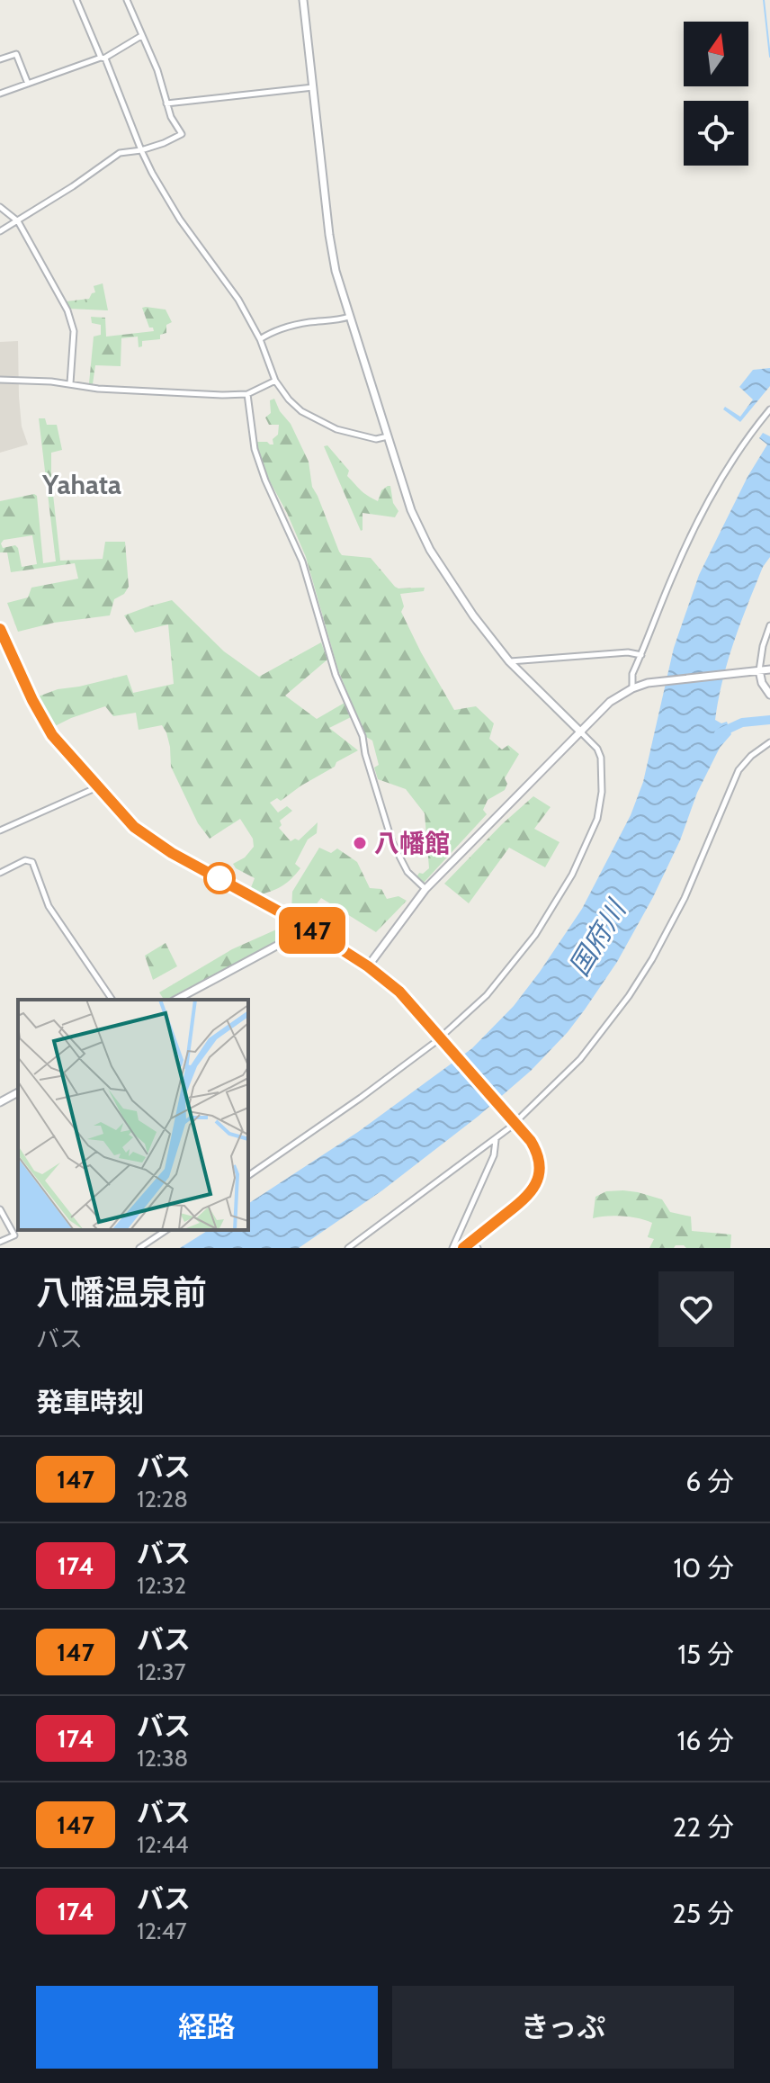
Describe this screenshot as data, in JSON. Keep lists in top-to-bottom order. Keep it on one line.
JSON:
{"districts":["Yahata"],"water":["国府川"],"places":["八幡館"],"lines":["bus line 147"],"north":"top","page":{"on_map":"147","heading":[["八幡温泉前","バス"],"発車時刻"],"list":[{"mark":"147","name":"バス","note":"12:28","value":"6 分"},{"mark":"174","name":"バス","note":"12:32","value":"10 分"},{"mark":"147","name":"バス","note":"12:37","value":"15 分"},{"mark":"174","name":"バス","note":"12:38","value":"16 分"},{"mark":"147","name":"バス","note":"12:44","value":"22 分"},{"mark":"174","name":"バス","note":"12:47","value":"25 分"}],"buttons":["経路","きっぷ"]}}
